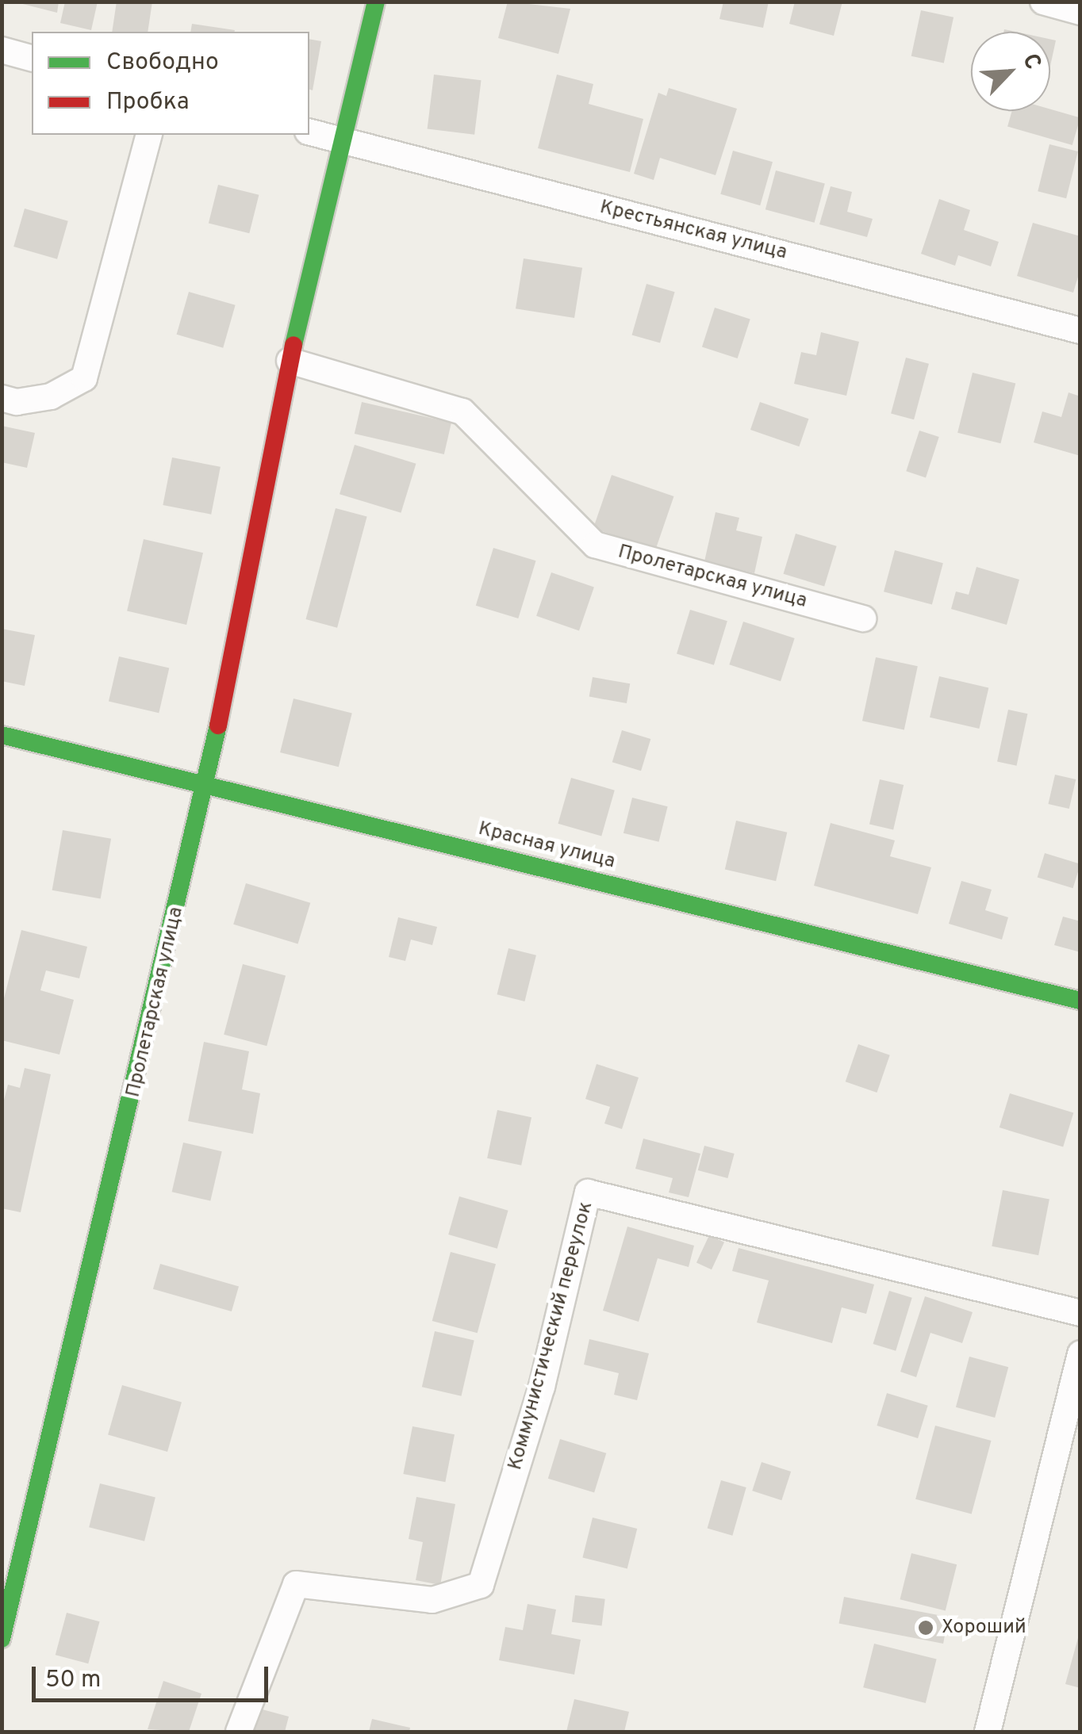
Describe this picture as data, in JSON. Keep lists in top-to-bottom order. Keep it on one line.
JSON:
{"streets":{"street":["Крестьянская улица","Пролетарская улица","Красная улица","Коммунистический переулок"]},"crossings":[["Крестьянская улица","Пролетарская улица"],["Пролетарская улица","Красная улица"]],"places":["Хороший"],"legend":["Свободно","Пробка"],"scale_bar":"50 m","north":"top right"}
